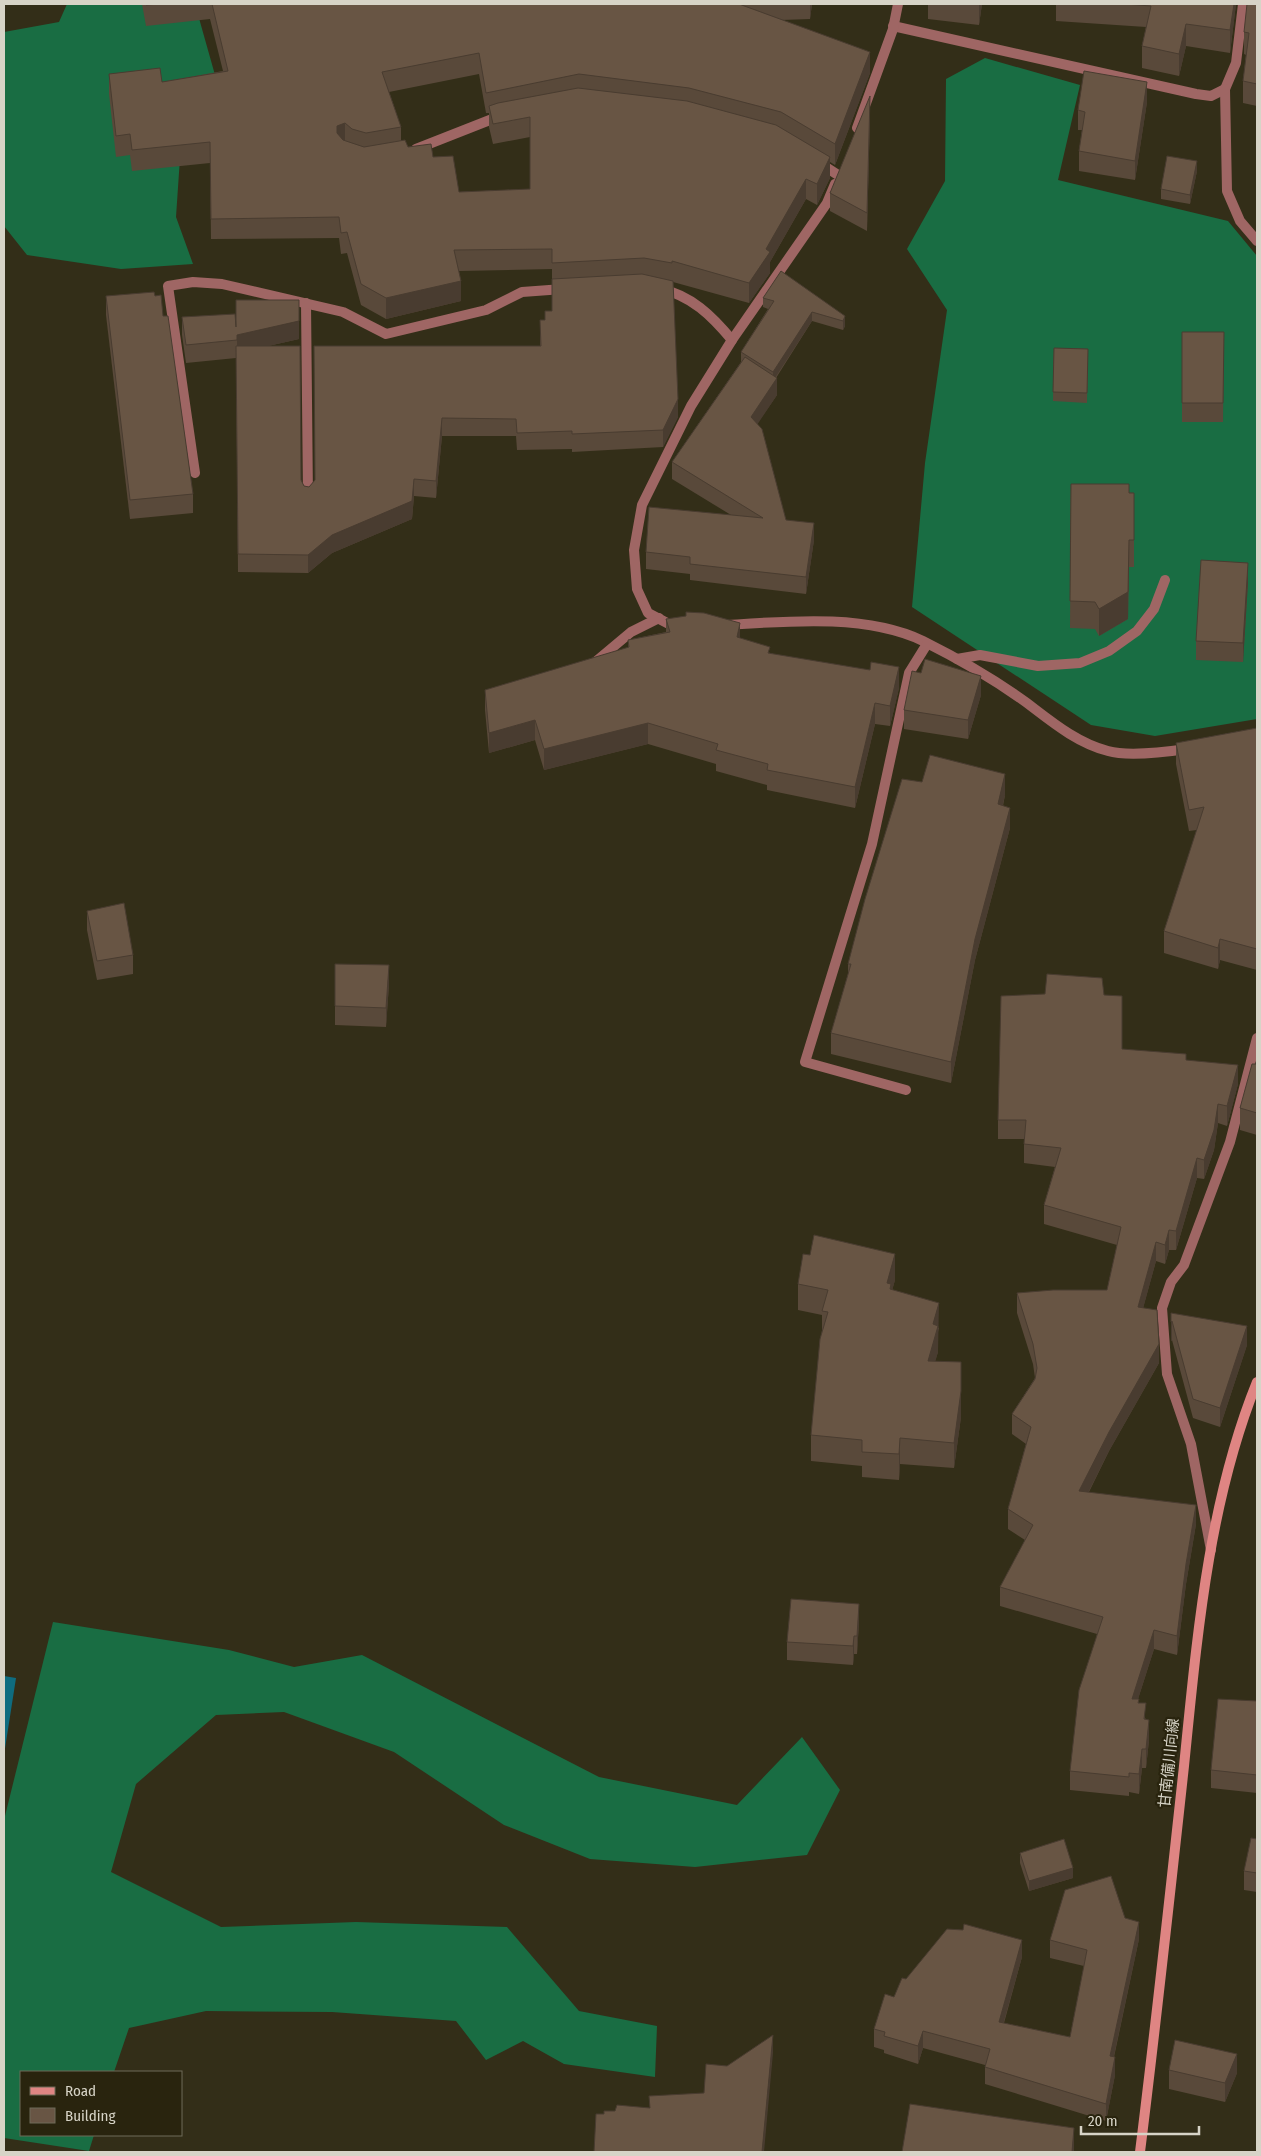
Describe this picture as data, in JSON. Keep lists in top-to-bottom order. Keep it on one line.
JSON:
{"streets":{"main road":["甘南備川向線"]},"legend":["Road","Building"],"scale_bar":"20 m"}
